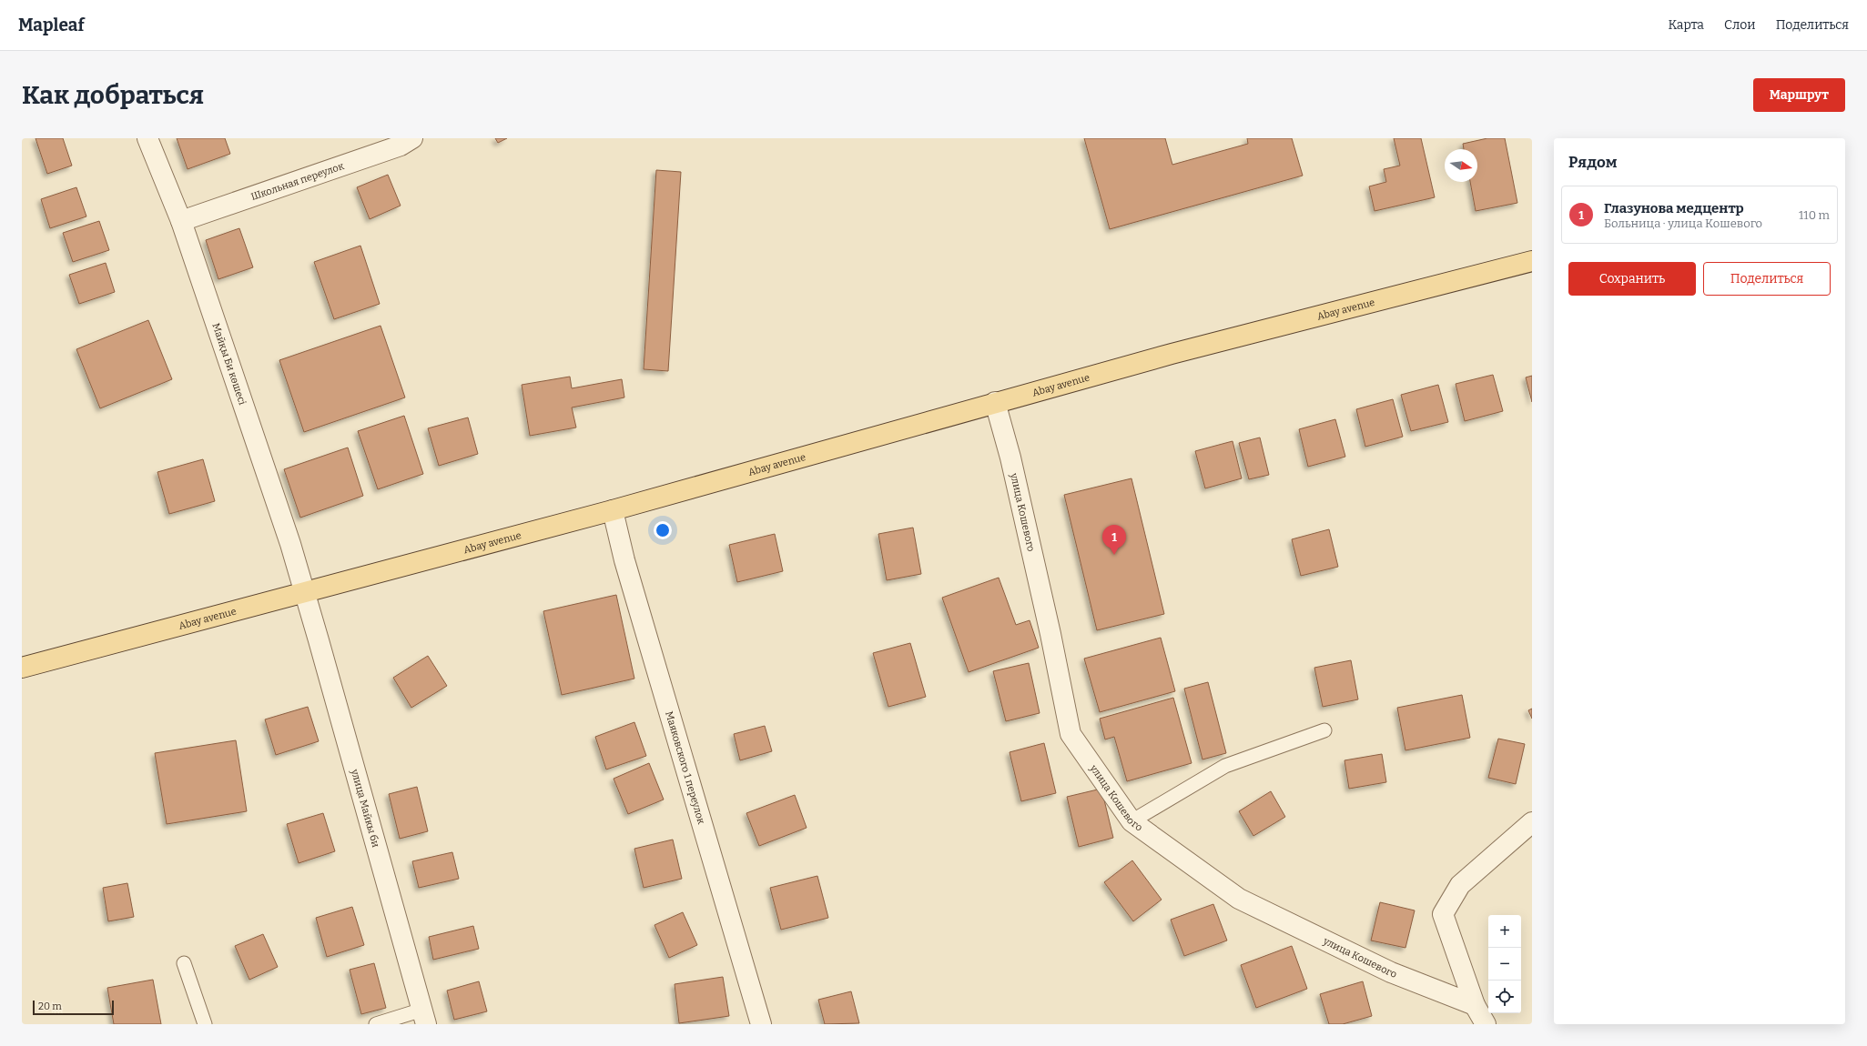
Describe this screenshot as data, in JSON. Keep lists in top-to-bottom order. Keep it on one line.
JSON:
{"streets":{"main road":["Abay avenue"],"street":["Школьная переулок","Майқы Би көшесі","улица Кошевого","Маяковского 1 переулок","улица Майкы би"]},"crossings":[["Школьная переулок","Майқы Би көшесі"],["Abay avenue","Майқы Би көшесі"],["Abay avenue","улица Кошевого"],["Abay avenue","Маяковского 1 переулок"],["Abay avenue","улица Майкы би"],["Майқы Би көшесі","улица Майкы би"]],"scale_bar":"20 m","north":"right","page":{"header":"Mapleaf","nav":["Карта","Слои","Поделиться"],"buttons":["Маршрут",["Сохранить","Поделиться"]],"title":"Как добраться","heading":"Рядом","list":[{"mark":"1","name":"Глазунова медцентр","note":"Больница · улица Кошевого","value":"110 m"}],"pins":"1","map_buttons":["+","−"],"scale":"20 m"}}
